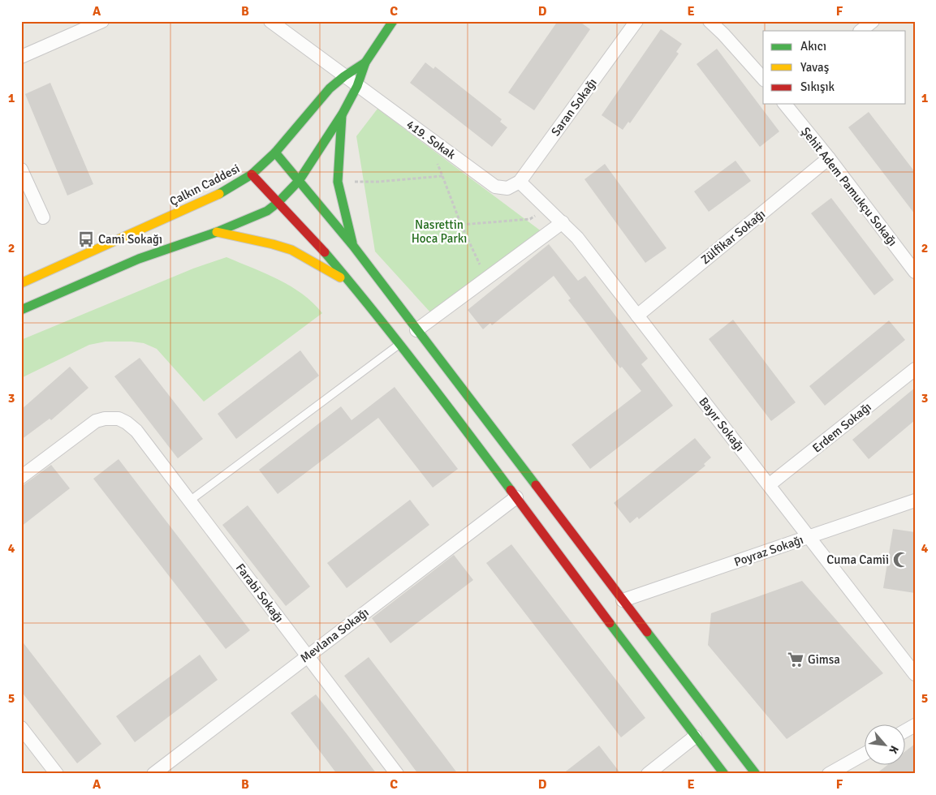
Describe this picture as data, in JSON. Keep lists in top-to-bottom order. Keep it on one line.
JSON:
{"streets":{"main road":["Çalkın Caddesi"],"street":["Saran Sokağı","419. Sokak","Şehit Adem Pamukçu Sokağı","Zülfikar Sokağı","Bayır Sokağı","Erdem Sokağı","Poyraz Sokağı","Farabi Sokağı","Mevlana Sokağı"]},"crossings":[["Saran Sokağı","419. Sokak"],["Saran Sokağı","Bayır Sokağı"],["419. Sokak","Çalkın Caddesi"],["Şehit Adem Pamukçu Sokağı","Zülfikar Sokağı"],["Zülfikar Sokağı","Bayır Sokağı"],["Bayır Sokağı","Erdem Sokağı"],["Bayır Sokağı","Poyraz Sokağı"],["Farabi Sokağı","Mevlana Sokağı"]],"parks":["Nasrettin Hoca Parkı"],"places":{"bus stop":["Cami Sokağı"],"mosque":["Cuma Camii"],"supermarket":["Gimsa"]},"legend":["Akıcı","Yavaş","Sıkışık"],"north":"bottom right","grid":{"columns":["A","B","C","D","E","F"],"rows":["1","2","3","4","5"]}}
